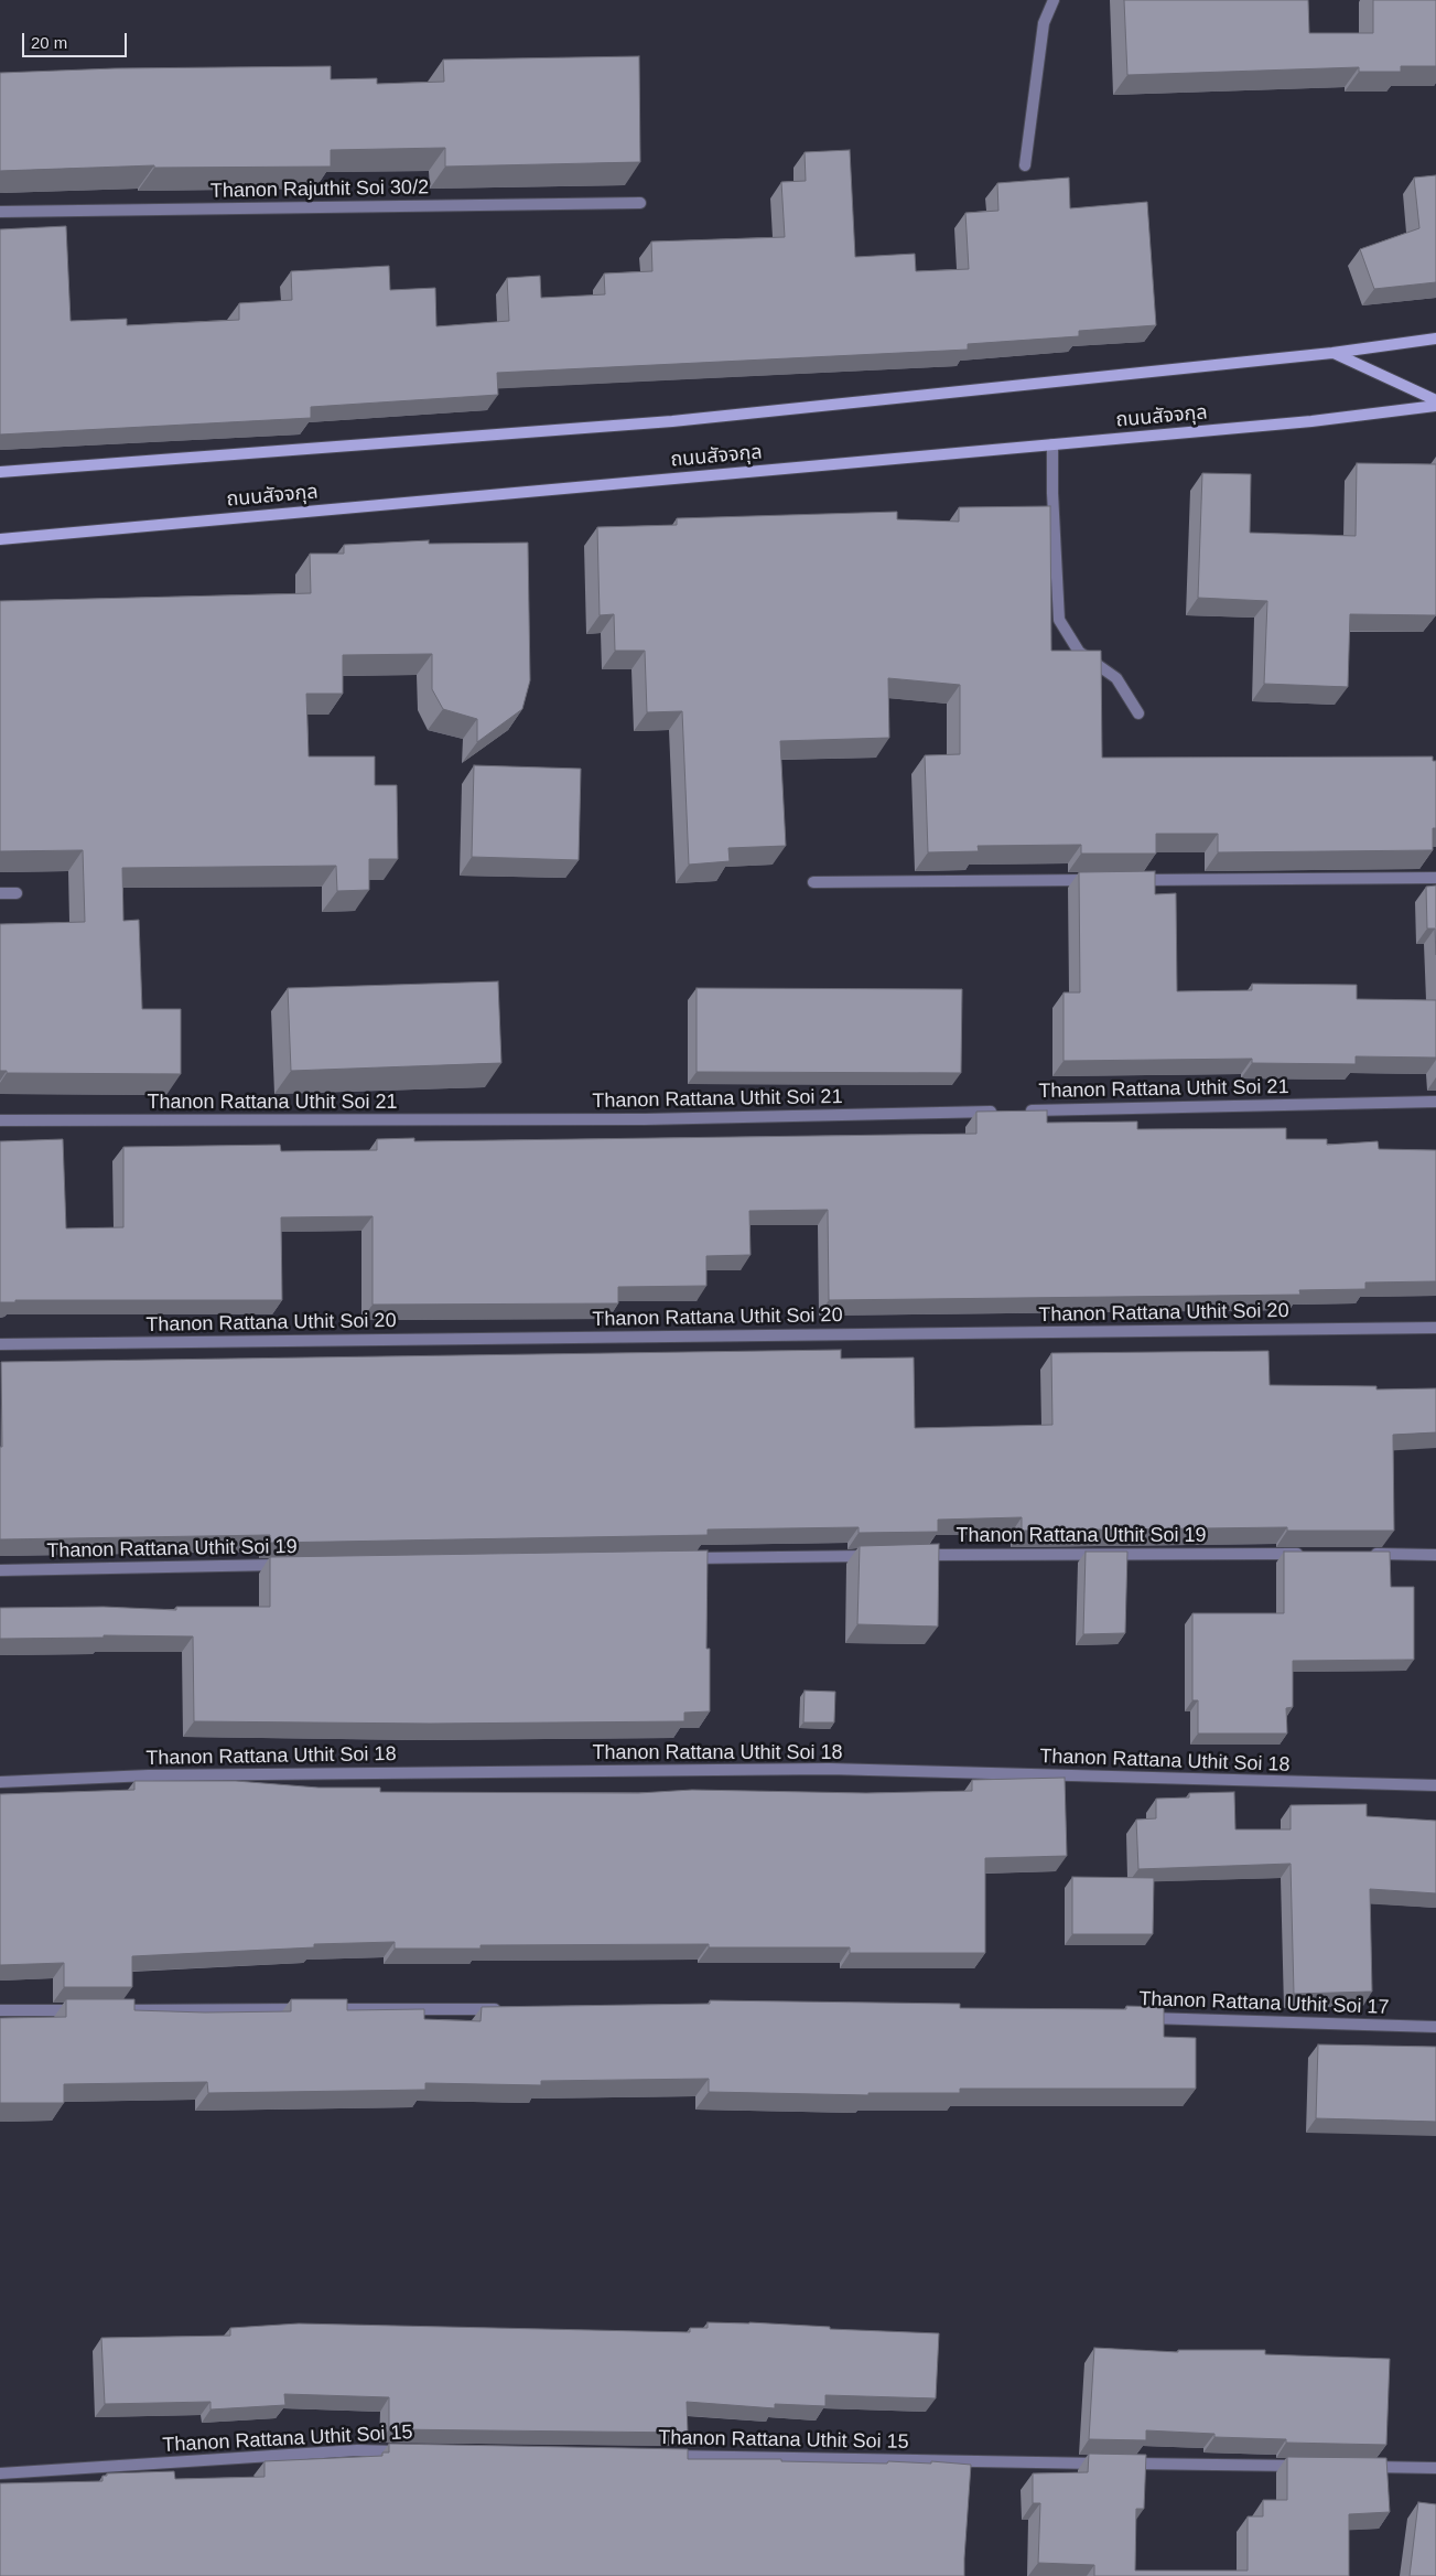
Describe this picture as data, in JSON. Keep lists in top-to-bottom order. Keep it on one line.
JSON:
{"streets":{"street":["Thanon Rajuthit Soi 30/2","ถนนสัจจกุล","Thanon Rattana Uthit Soi 21","Thanon Rattana Uthit Soi 20","Thanon Rattana Uthit Soi 19","Thanon Rattana Uthit Soi 18","Thanon Rattana Uthit Soi 17","Thanon Rattana Uthit Soi 15"]},"scale_bar":"20 m"}
